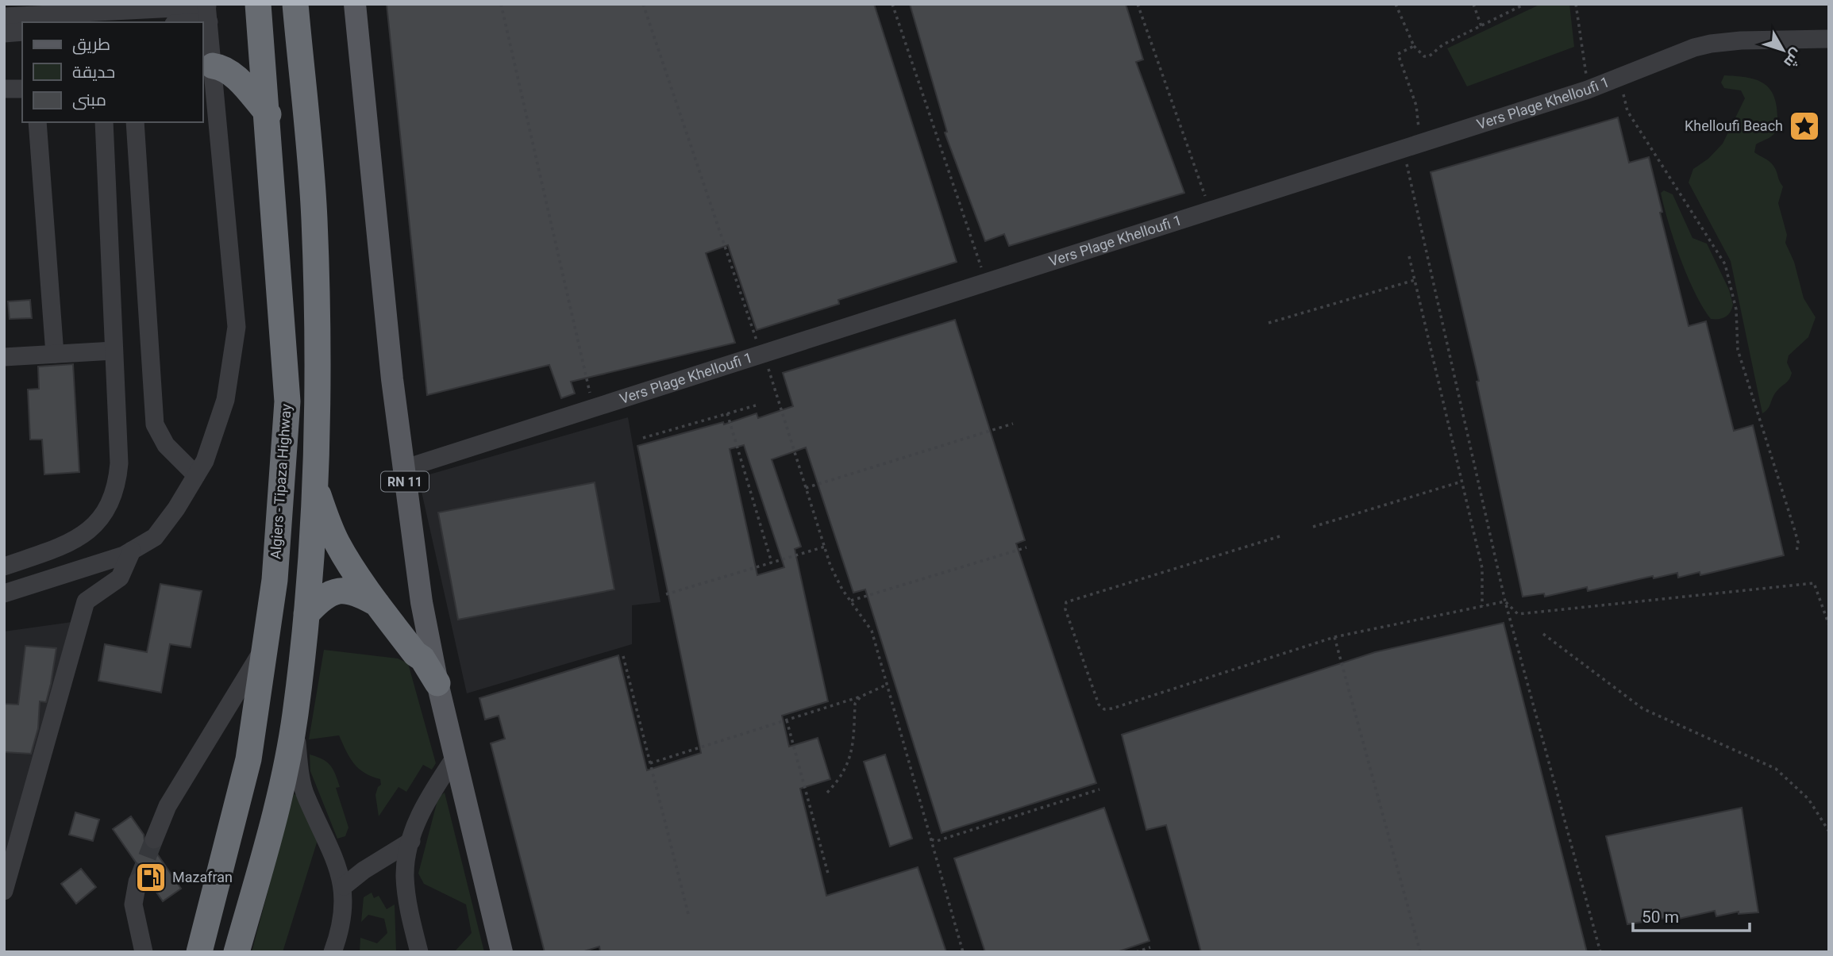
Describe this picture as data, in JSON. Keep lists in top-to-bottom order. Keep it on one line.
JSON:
{"streets":{"highway":["Algiers - Tipaza Highway"],"main road":["RN 11"],"street":["Vers Plage Khelloufi 1"]},"crossings":[["Vers Plage Khelloufi 1","RN 11"]],"places":{"place":["Khelloufi Beach"],"fuel station":["Mazafran"]},"legend":["طريق","حديقة","مبنى"],"scale_bar":"50 m","north":"bottom right"}
